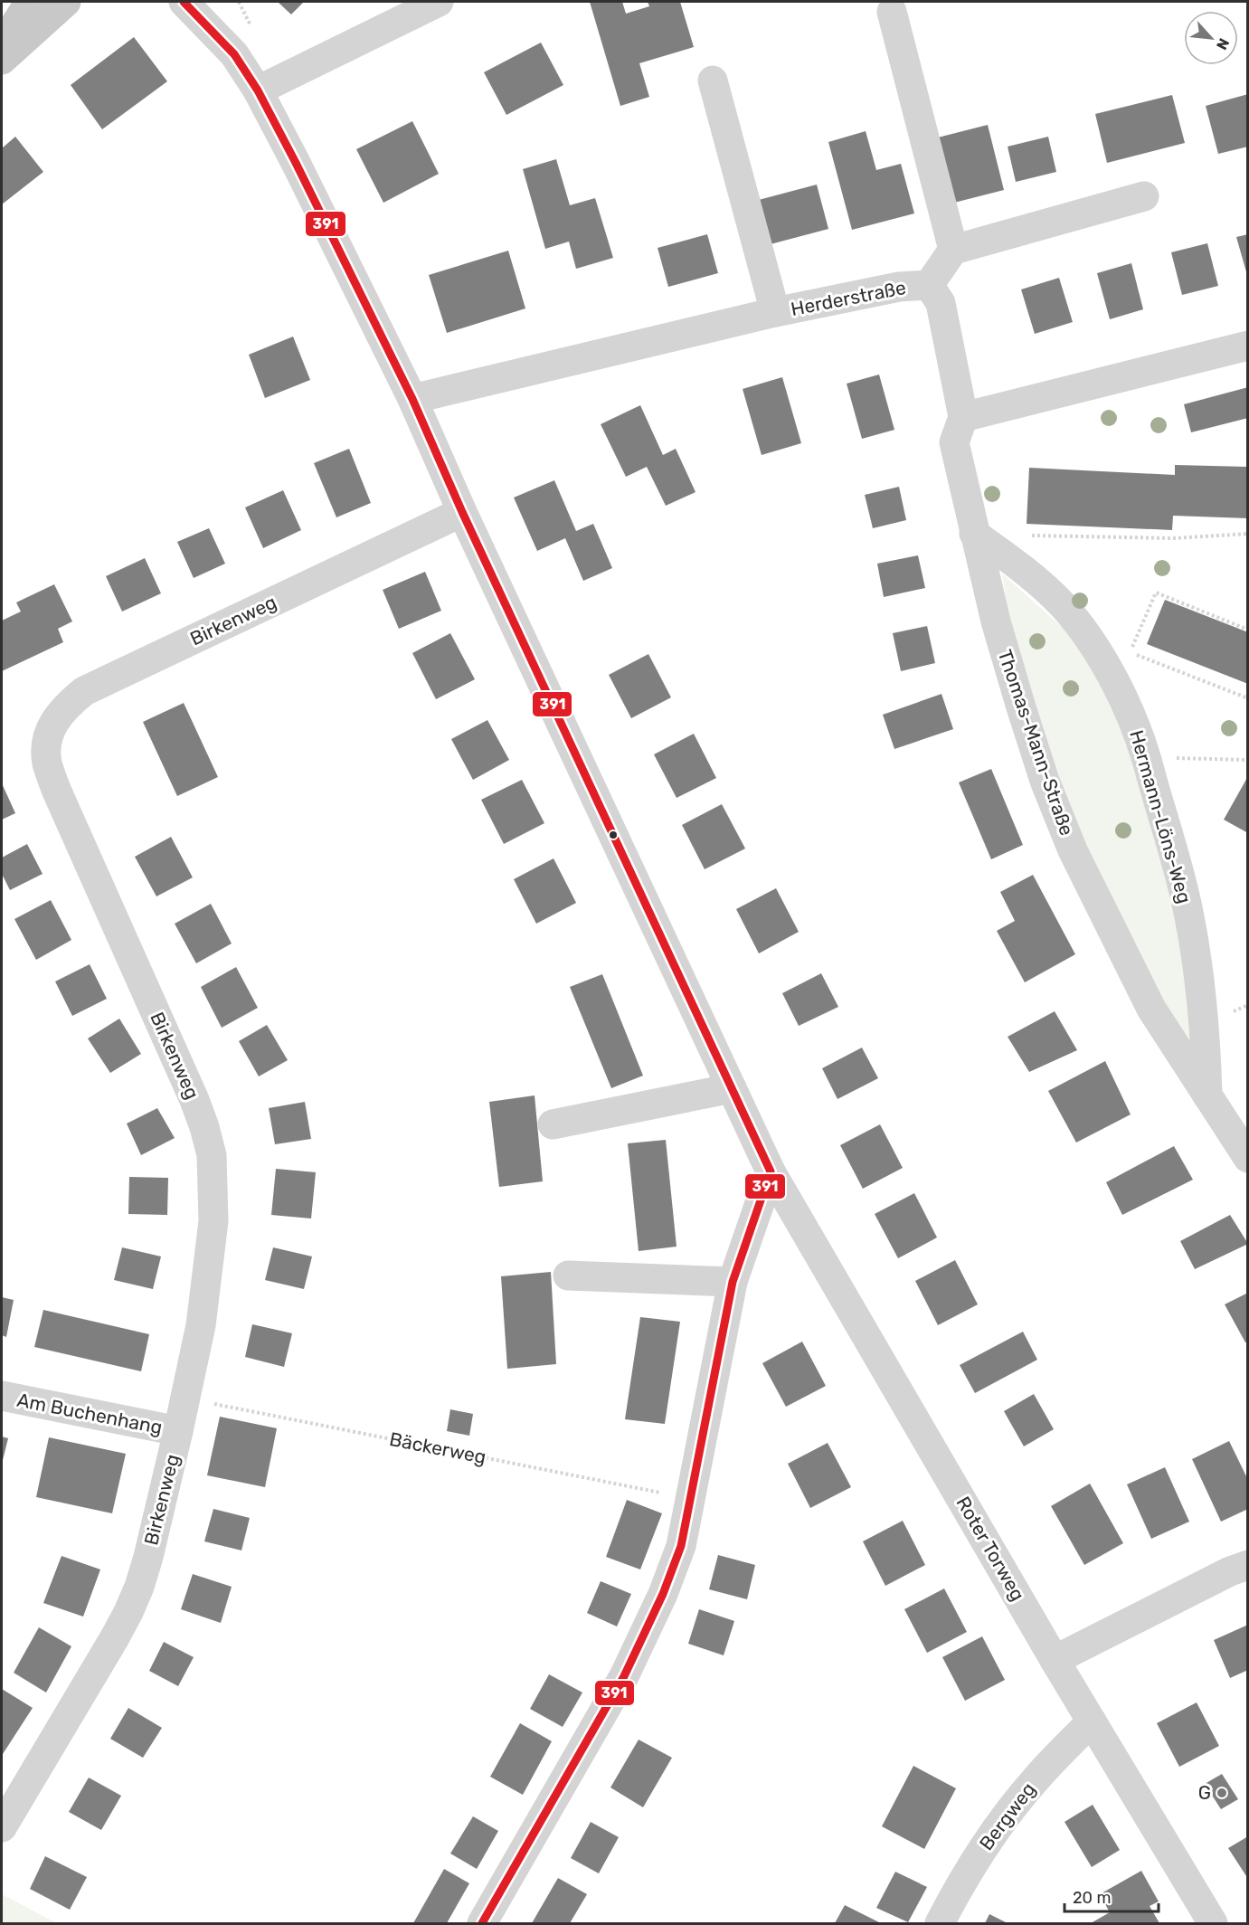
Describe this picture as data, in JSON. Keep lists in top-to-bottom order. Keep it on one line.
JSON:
{"streets":{"street":["Herderstraße","Birkenweg","Thomas-Mann-Straße","Hermann-Löns-Weg","Am Buchenhang","Roter Torweg","Bergweg"],"path":["Bäckerweg"]},"crossings":[["Herderstraße","Thomas-Mann-Straße"],["Herderstraße","Roter Torweg"],["Birkenweg","Am Buchenhang"],["Birkenweg","Bäckerweg"],["Birkenweg","Roter Torweg"],["Thomas-Mann-Straße","Hermann-Löns-Weg"],["Roter Torweg","Bergweg"]],"places":["G"],"lines":["transit line 391"],"scale_bar":"20 m","north":"bottom right"}
